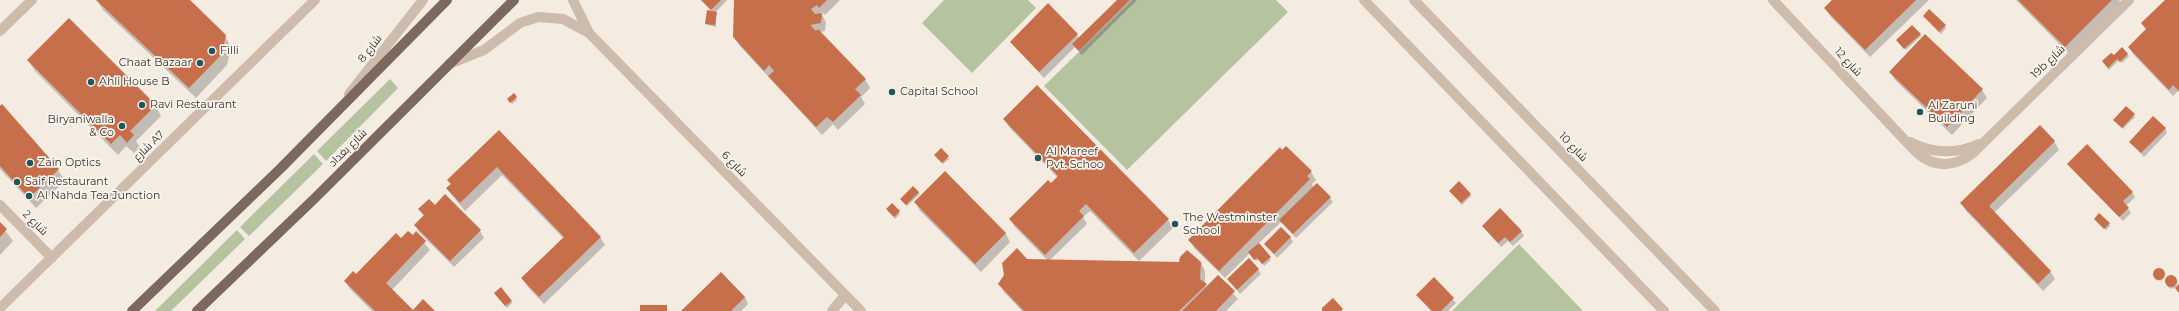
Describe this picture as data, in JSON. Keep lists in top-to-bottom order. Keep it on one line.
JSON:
{"streets":{"main road":["شارع بغداد"],"street":["شارع 8","شارع 12","19b شارع","شارع A7","شارع 10","شارع 6","شارع 2"]},"crossings":[["شارع 12","19b شارع"],["شارع A7","شارع 2"],["شارع بغداد","شارع 6"]],"places":["Filli","Chaat Bazaar","Ahli House B","Capital School","Ravi Restaurant","Al Zaruni Building","Biryaniwalla & Co","Al Mareef Pvt. Schoo","Zain Optics","Saif Restaurant","Al Nahda Tea Junction","The Westminster School"]}
